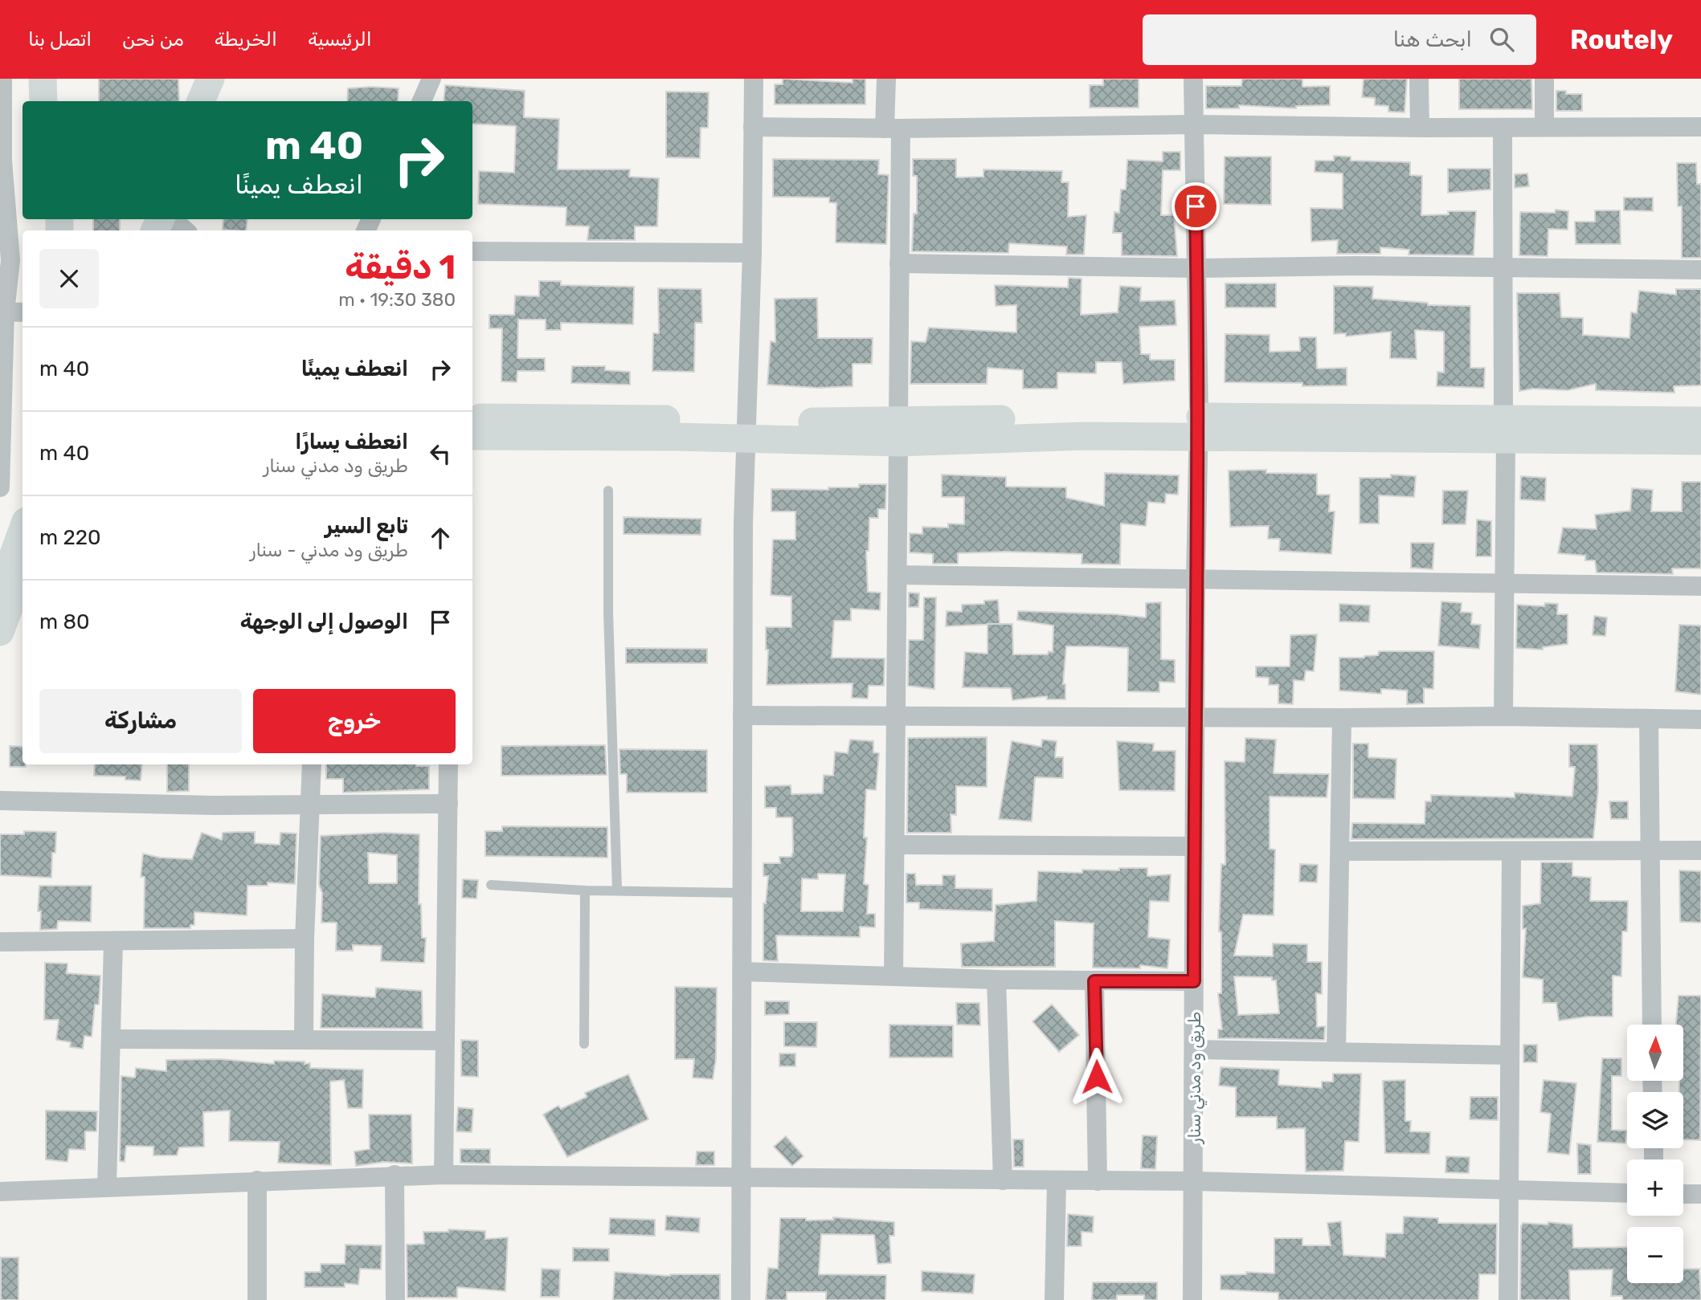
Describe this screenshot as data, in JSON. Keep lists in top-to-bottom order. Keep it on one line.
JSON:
{"streets":{"street":["طريق ود مدني سنار"]},"north":"top","page":{"header":"Routely","search":"ابحث هنا","nav":["الرئيسية","الخريطة","من نحن","اتصل بنا"],"turn":["40 m","انعطف يمينًا"],"heading":["1 دقيقة","380 m · 19:30"],"list":[{"name":"انعطف يمينًا","value":"40 m"},{"name":"انعطف يسارًا","note":"طريق ود مدني سنار","value":"40 m"},{"name":"تابع السير","note":"طريق ود مدني - سنار","value":"220 m"},{"name":"الوصول إلى الوجهة","value":"80 m"}],"buttons":["خروج","مشاركة"],"map_buttons":["+","−"]}}
